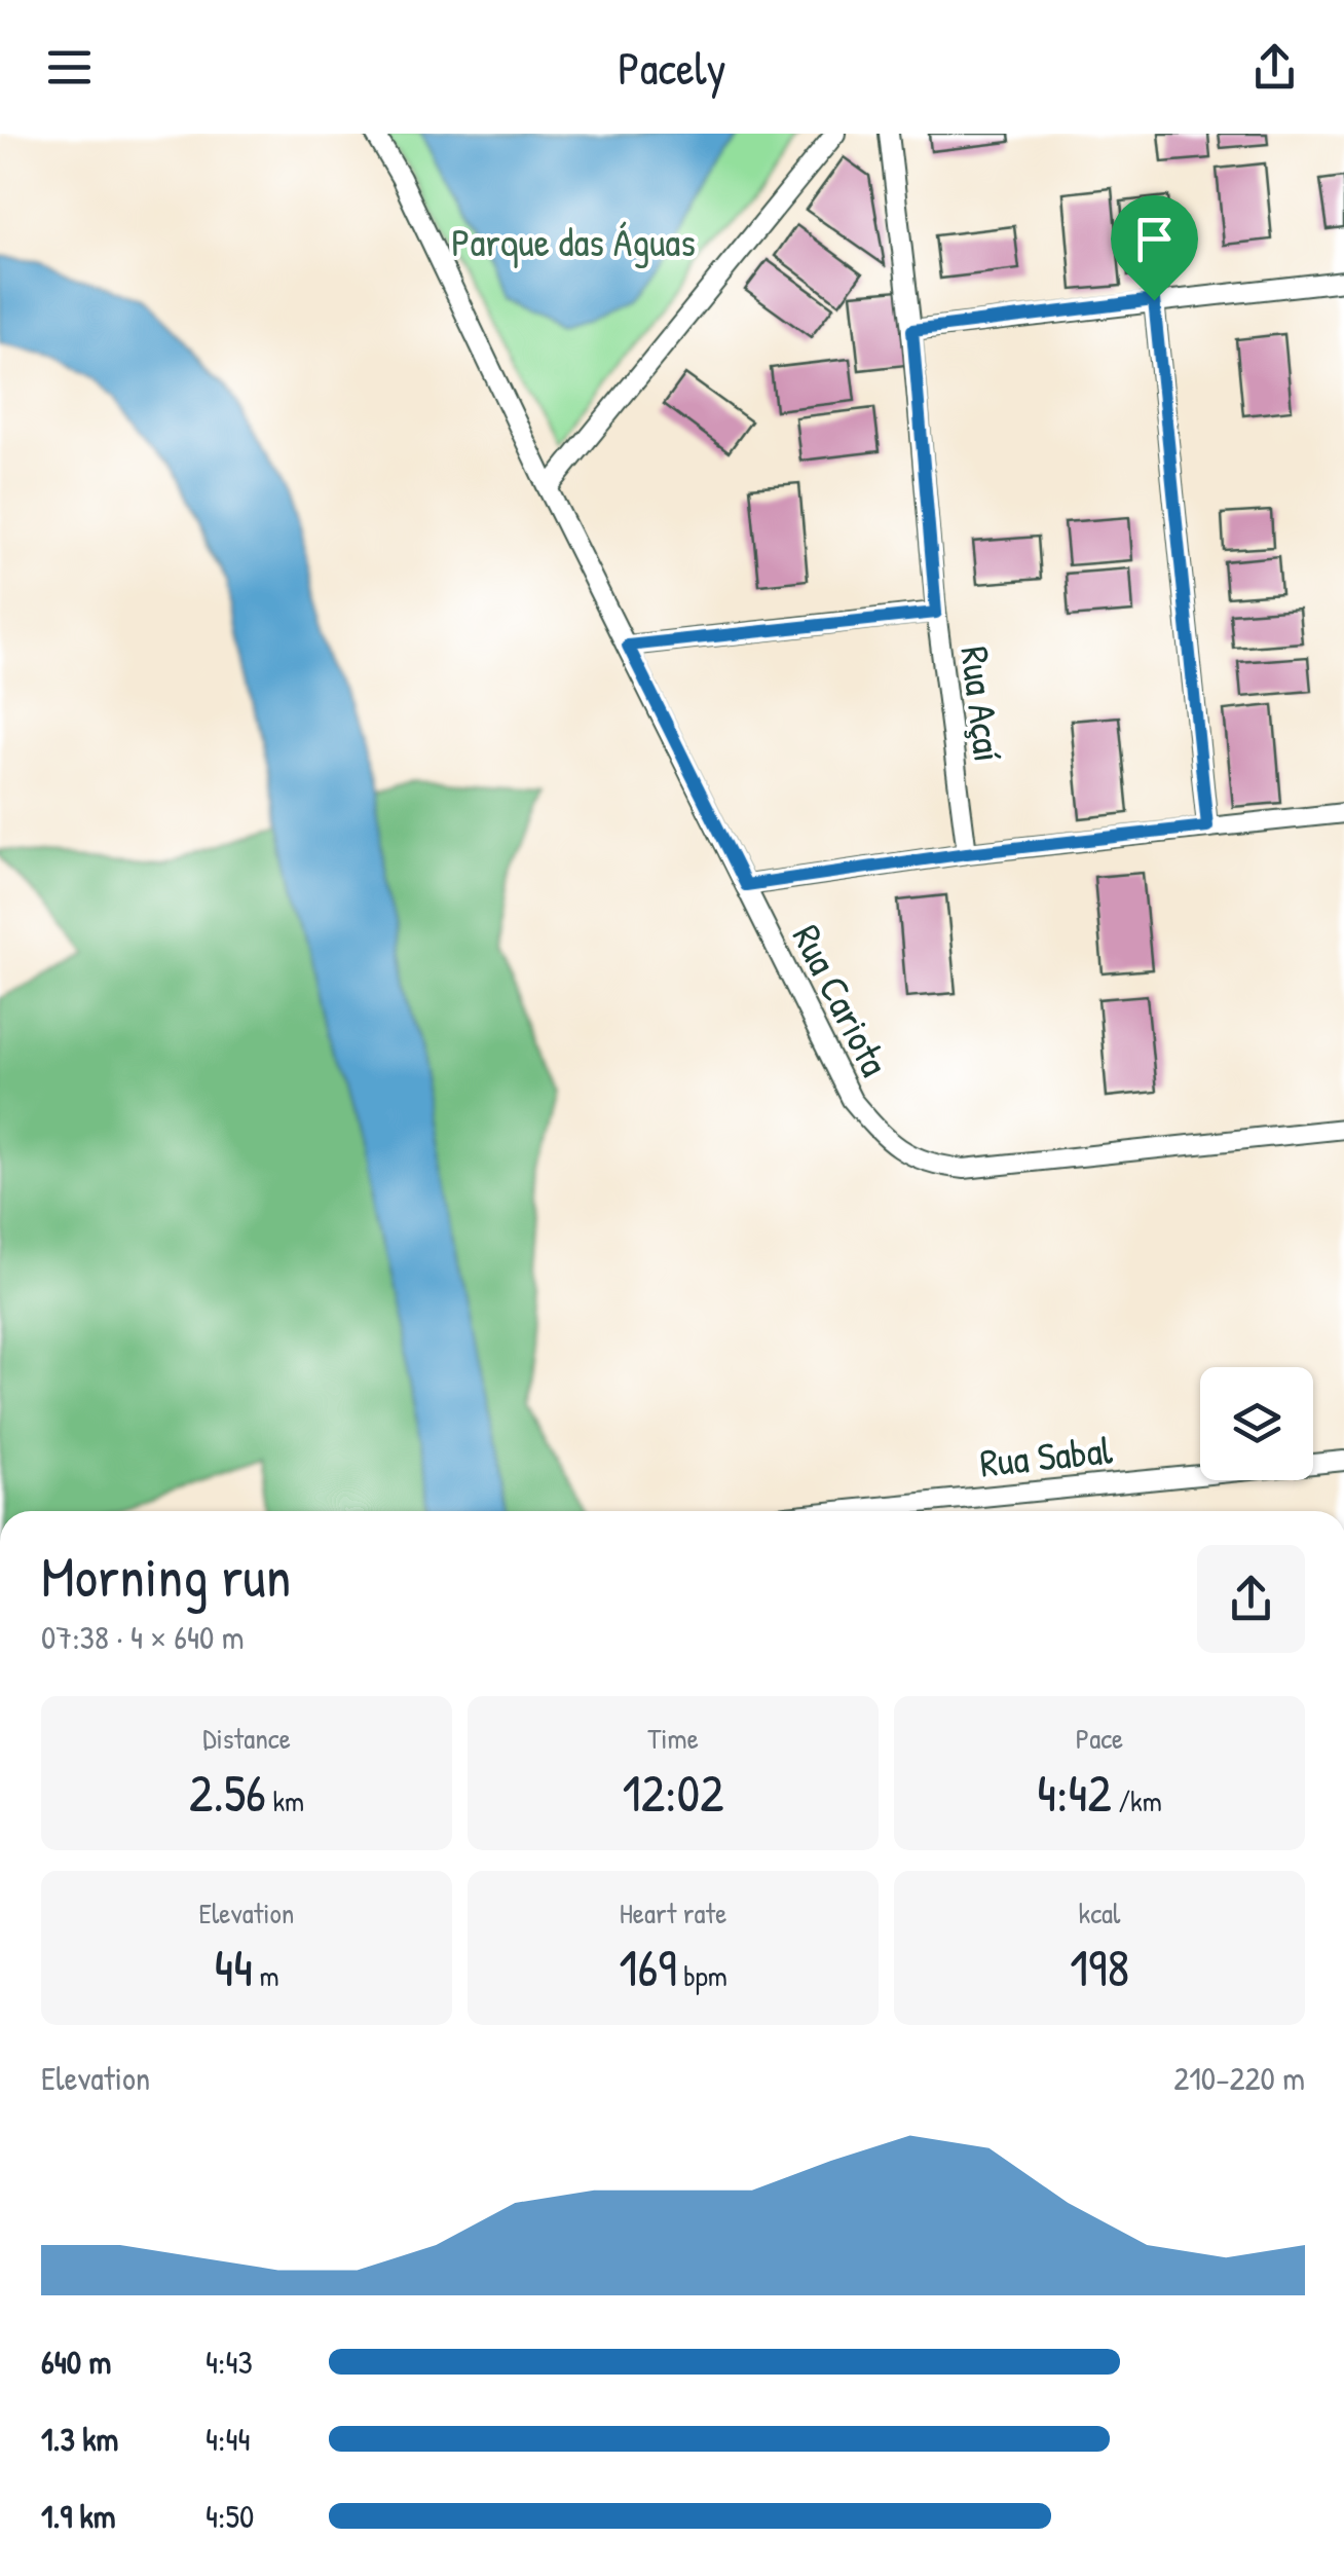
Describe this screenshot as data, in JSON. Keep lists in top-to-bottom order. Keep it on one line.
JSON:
{"streets":{"street":["Rua Açaí","Rua Cariota","Rua Sabal"]},"parks":["Parque das Águas"],"page":{"header":"Pacely","heading":["Morning run","07:38 · 4 × 640 m"],"stats":[["Distance","2.56 km"],["Time","12:02"],["Pace","4:42 /km"],["Elevation","44 m"],["Heart rate","169 bpm"],["kcal","198"]],"chart":["Elevation","210–220 m"],"list":[{"name":"640 m","note":"4:43"},{"name":"1.3 km","note":"4:44"},{"name":"1.9 km","note":"4:50"}]}}
